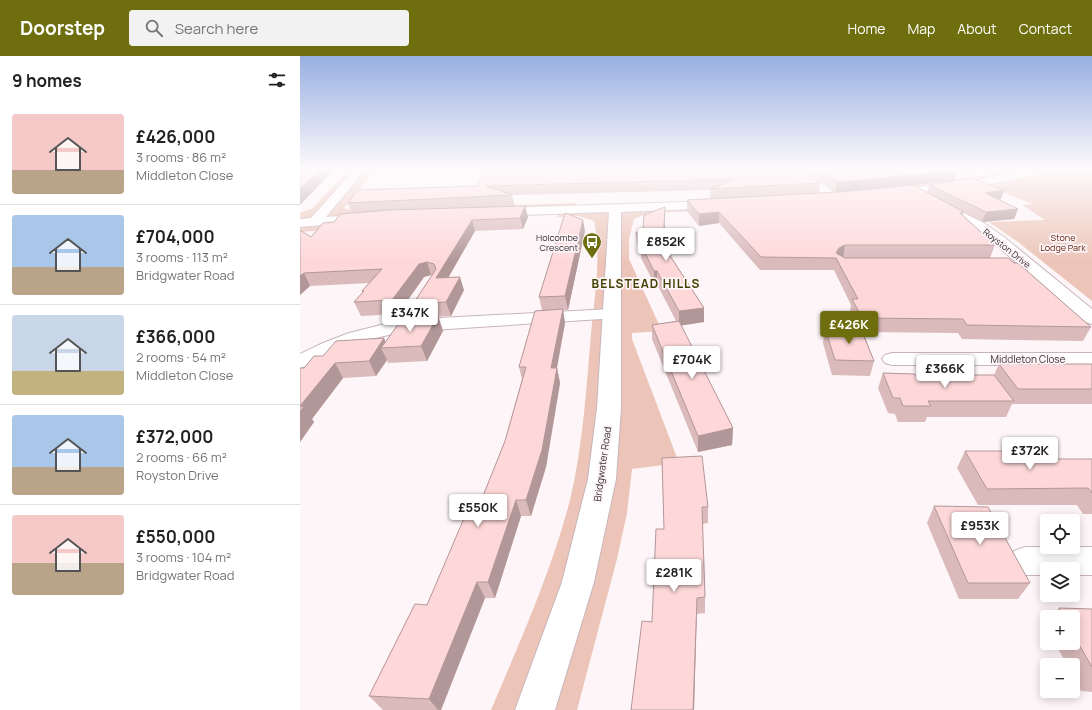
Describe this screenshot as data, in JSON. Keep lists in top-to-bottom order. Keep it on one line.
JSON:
{"streets":{"street":["Royston Drive","Middleton Close","Bridgwater Road"]},"districts":["BELSTEAD HILLS"],"parks":["Stone Lodge Park"],"places":{"bus stop":["Holcombe Crescent"]},"page":{"header":"Doorstep","search":"Search here","nav":["Home","Map","About","Contact"],"heading":"9 homes","list":[{"name":"£426,000","note":"3 rooms · 86 m² · Middleton Close"},{"name":"£704,000","note":"3 rooms · 113 m² · Bridgwater Road"},{"name":"£366,000","note":"2 rooms · 54 m² · Middleton Close"},{"name":"£372,000","note":"2 rooms · 66 m² · Royston Drive"},{"name":"£550,000","note":"3 rooms · 104 m² · Bridgwater Road"}],"price":["£852K","£347K","£426K","£704K","£366K","£372K","£550K","£953K","£281K"],"map_buttons":["+","−"]}}
